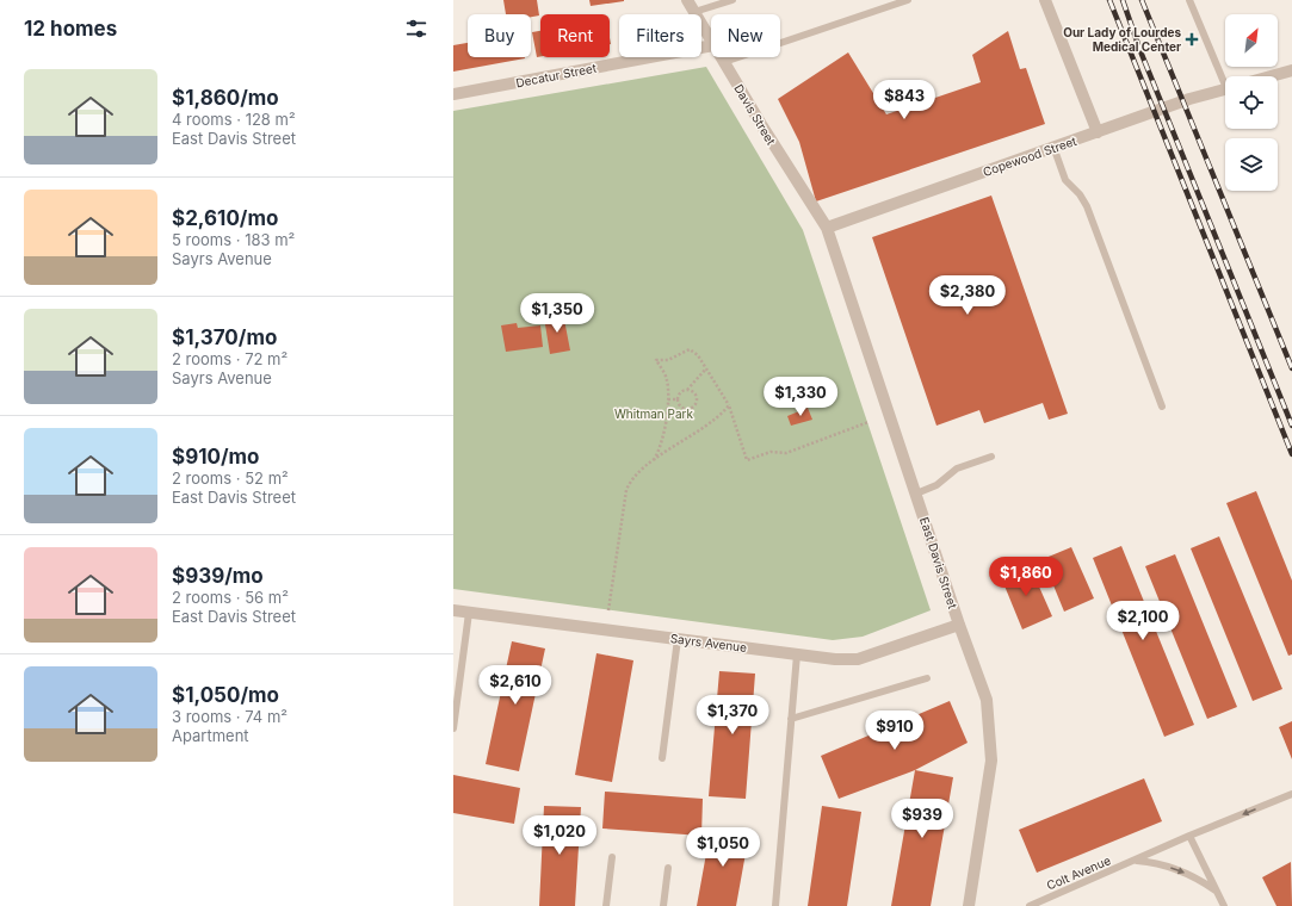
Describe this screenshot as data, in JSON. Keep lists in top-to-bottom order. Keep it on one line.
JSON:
{"streets":{"street":["Decatur Street","Davis Street","Copewood Street","East Davis Street","Sayrs Avenue"],"lane":["Colt Avenue"]},"crossings":[["Davis Street","Copewood Street"],["Davis Street","East Davis Street"],["Copewood Street","East Davis Street"],["East Davis Street","Sayrs Avenue"]],"one_way":["Colt Avenue"],"parks":["Whitman Park"],"places":{"health":["Our Lady of Lourdes Medical Center"]},"north":"top right","page":{"heading":"12 homes","chip":["Buy","Rent","Filters","New"],"list":[{"name":"$1,860/mo","note":"4 rooms · 128 m² · East Davis Street"},{"name":"$2,610/mo","note":"5 rooms · 183 m² · Sayrs Avenue"},{"name":"$1,370/mo","note":"2 rooms · 72 m² · Sayrs Avenue"},{"name":"$910/mo","note":"2 rooms · 52 m² · East Davis Street"},{"name":"$939/mo","note":"2 rooms · 56 m² · East Davis Street"},{"name":"$1,050/mo","note":"3 rooms · 74 m² · Apartment"}],"price":["$843","$2,380","$1,350","$1,330","$1,860","$2,100","$2,610","$1,370","$910","$939","$1,020","$1,050"]}}
